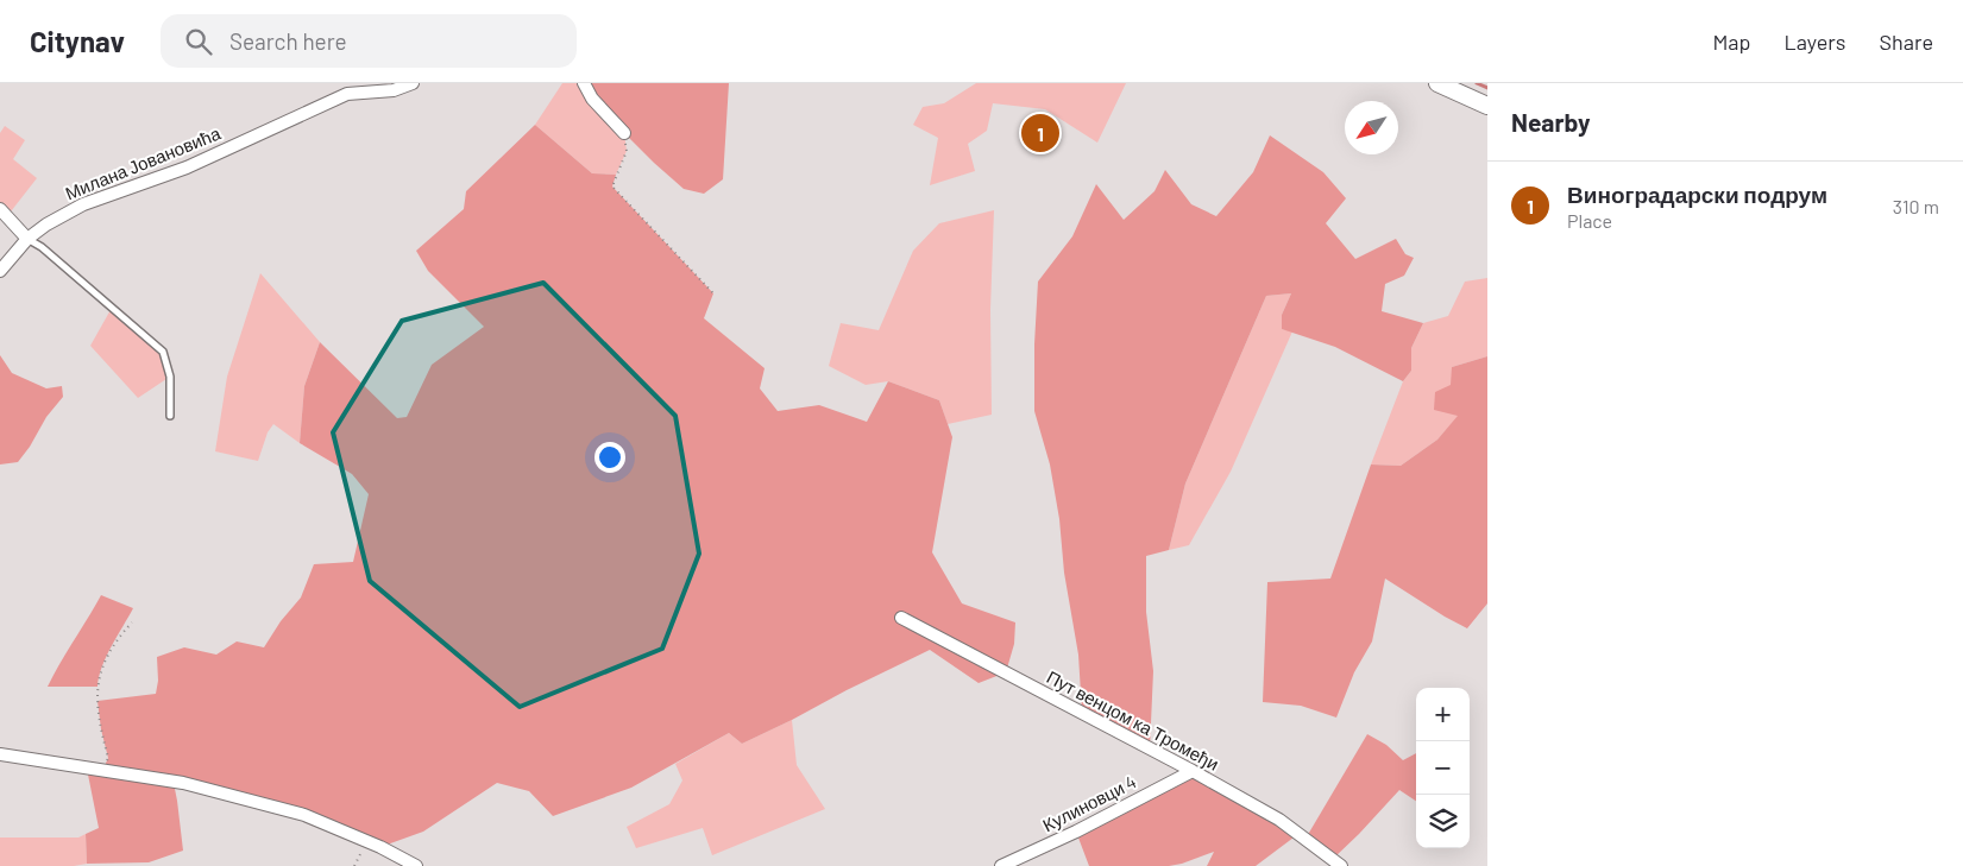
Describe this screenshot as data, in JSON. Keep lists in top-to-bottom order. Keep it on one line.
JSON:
{"streets":{"street":["Милана Јовановића","Пут венцом ка Тромеђи","Кулиновци 4"]},"crossings":[["Пут венцом ка Тромеђи","Кулиновци 4"]],"north":"bottom left","page":{"header":"Citynav","search":"Search here","nav":["Map","Layers","Share"],"heading":"Nearby","pins":"1","list":[{"mark":"1","name":"Виноградарски подрум","note":"Place","value":"310 m"}],"map_buttons":["+","−"]}}
